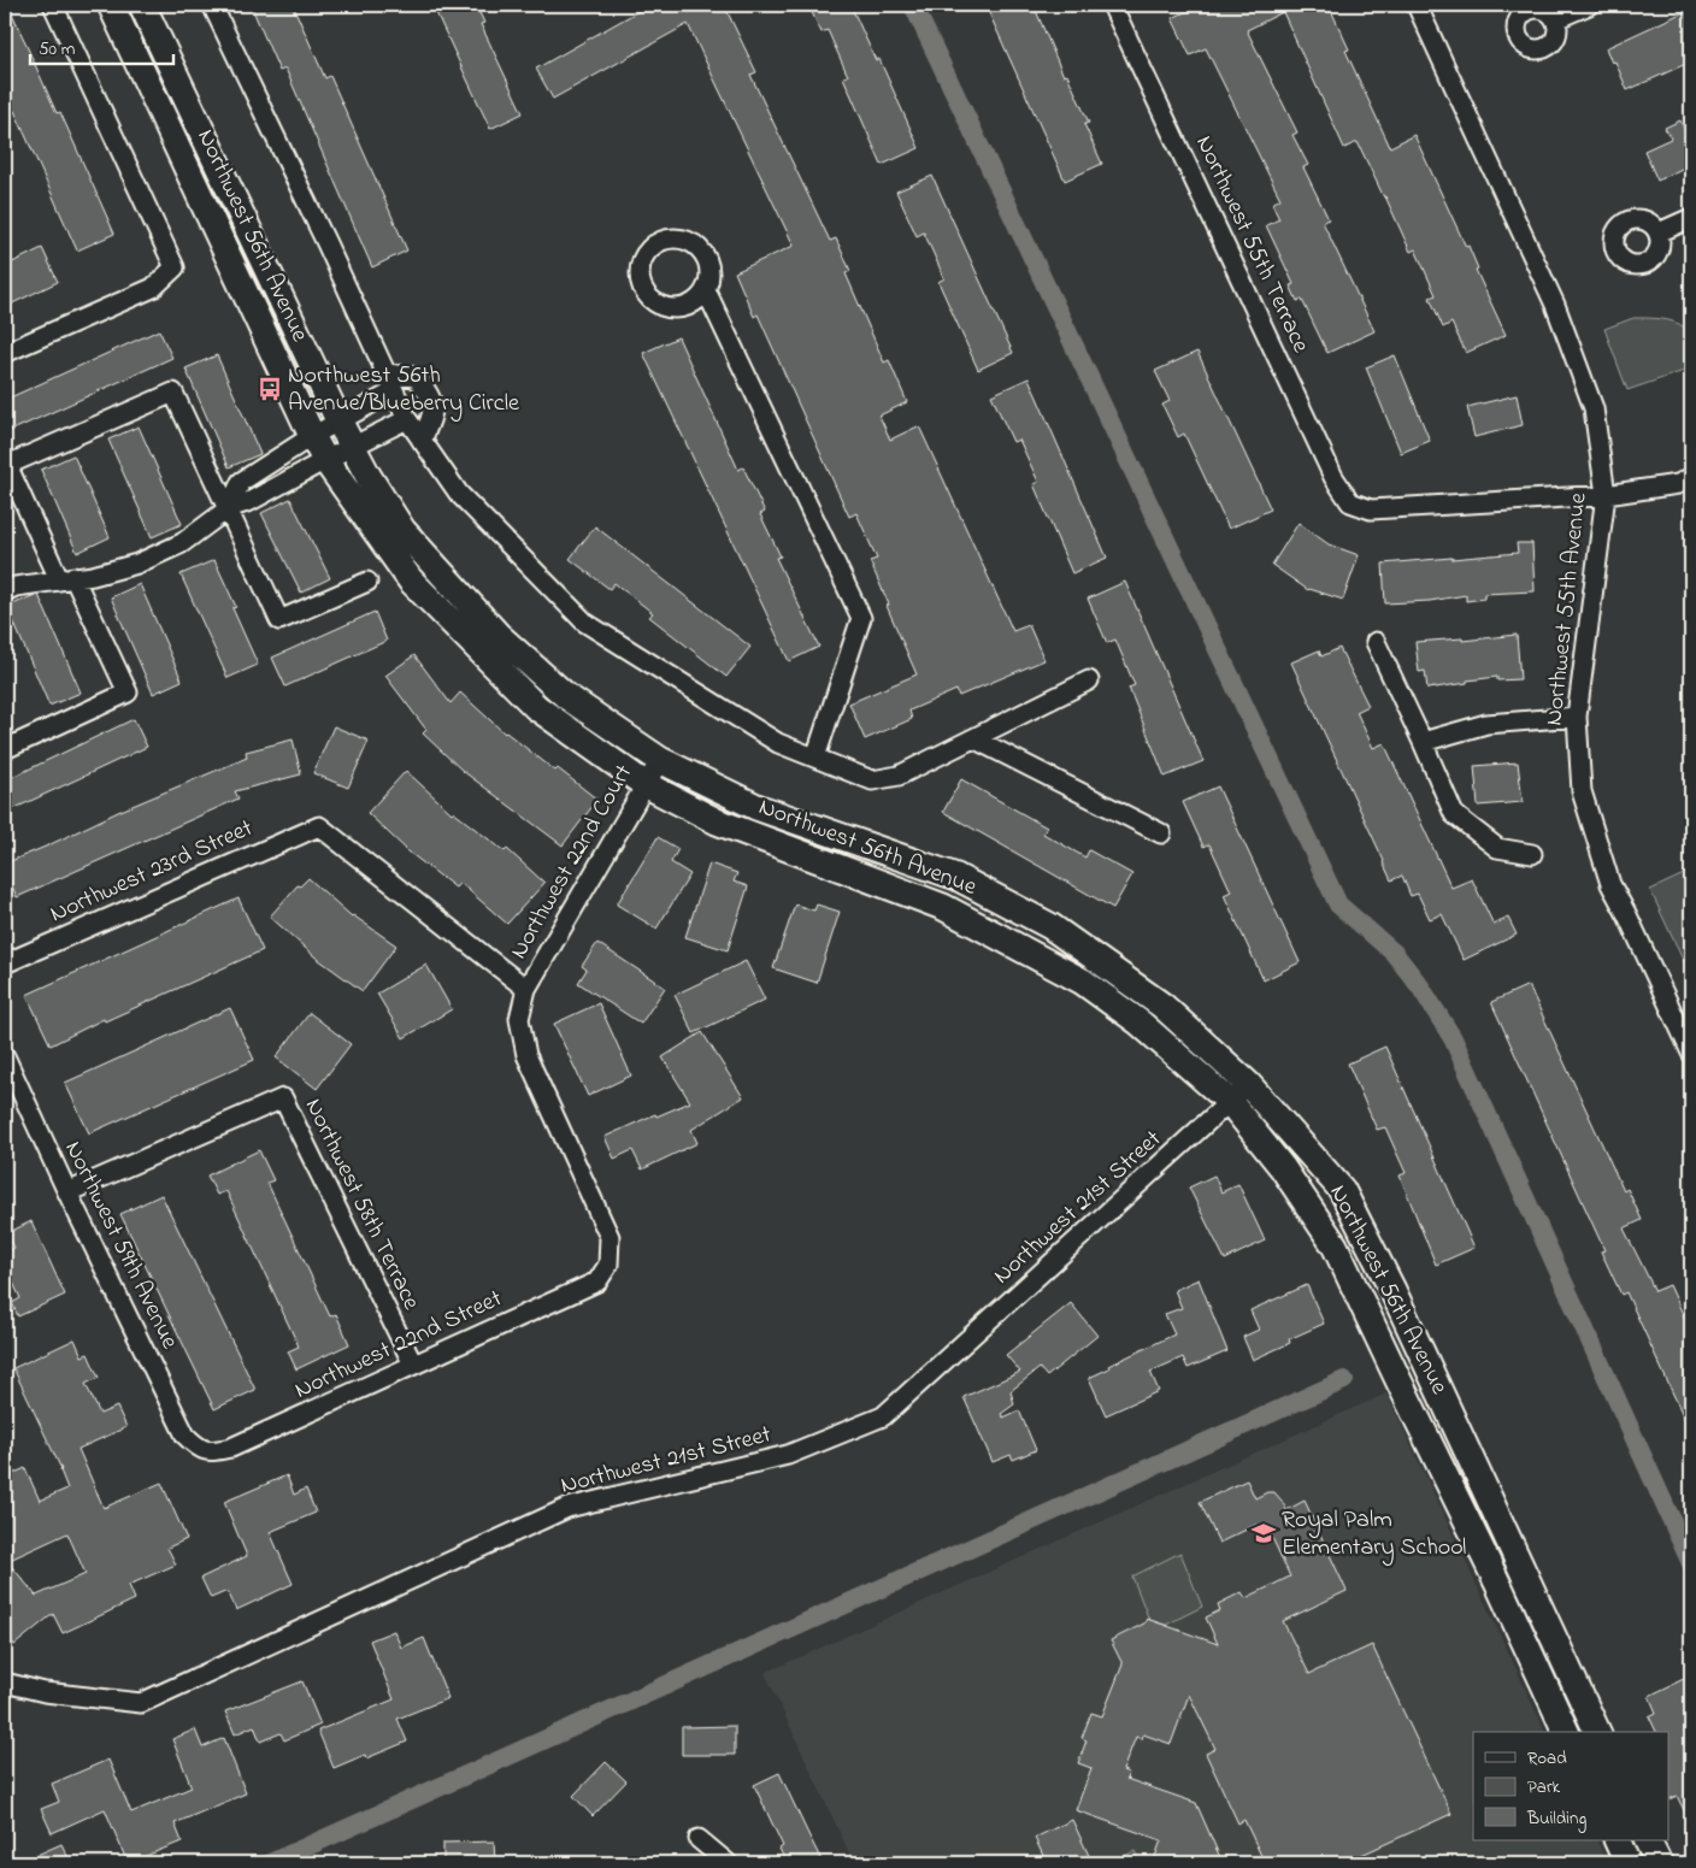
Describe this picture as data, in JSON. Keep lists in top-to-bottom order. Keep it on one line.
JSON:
{"streets":{"street":["Northwest 56th Avenue","Northwest 55th Terrace","Northwest 55th Avenue","Northwest 22nd Court","Northwest 23rd Street","Northwest 58th Terrace","Northwest 21st Street","Northwest 59th Avenue","Northwest 22nd Street"]},"crossings":[["Northwest 56th Avenue","Northwest 22nd Court"],["Northwest 56th Avenue","Northwest 21st Street"],["Northwest 55th Terrace","Northwest 55th Avenue"],["Northwest 22nd Court","Northwest 23rd Street"],["Northwest 22nd Court","Northwest 22nd Street"],["Northwest 58th Terrace","Northwest 59th Avenue"],["Northwest 58th Terrace","Northwest 22nd Street"],["Northwest 59th Avenue","Northwest 22nd Street"]],"places":{"bus stop":["Northwest 56th Avenue/Blueberry Circle"],"school or university":["Royal Palm Elementary School"]},"legend":["Road","Park","Building"],"scale_bar":"50 m"}
